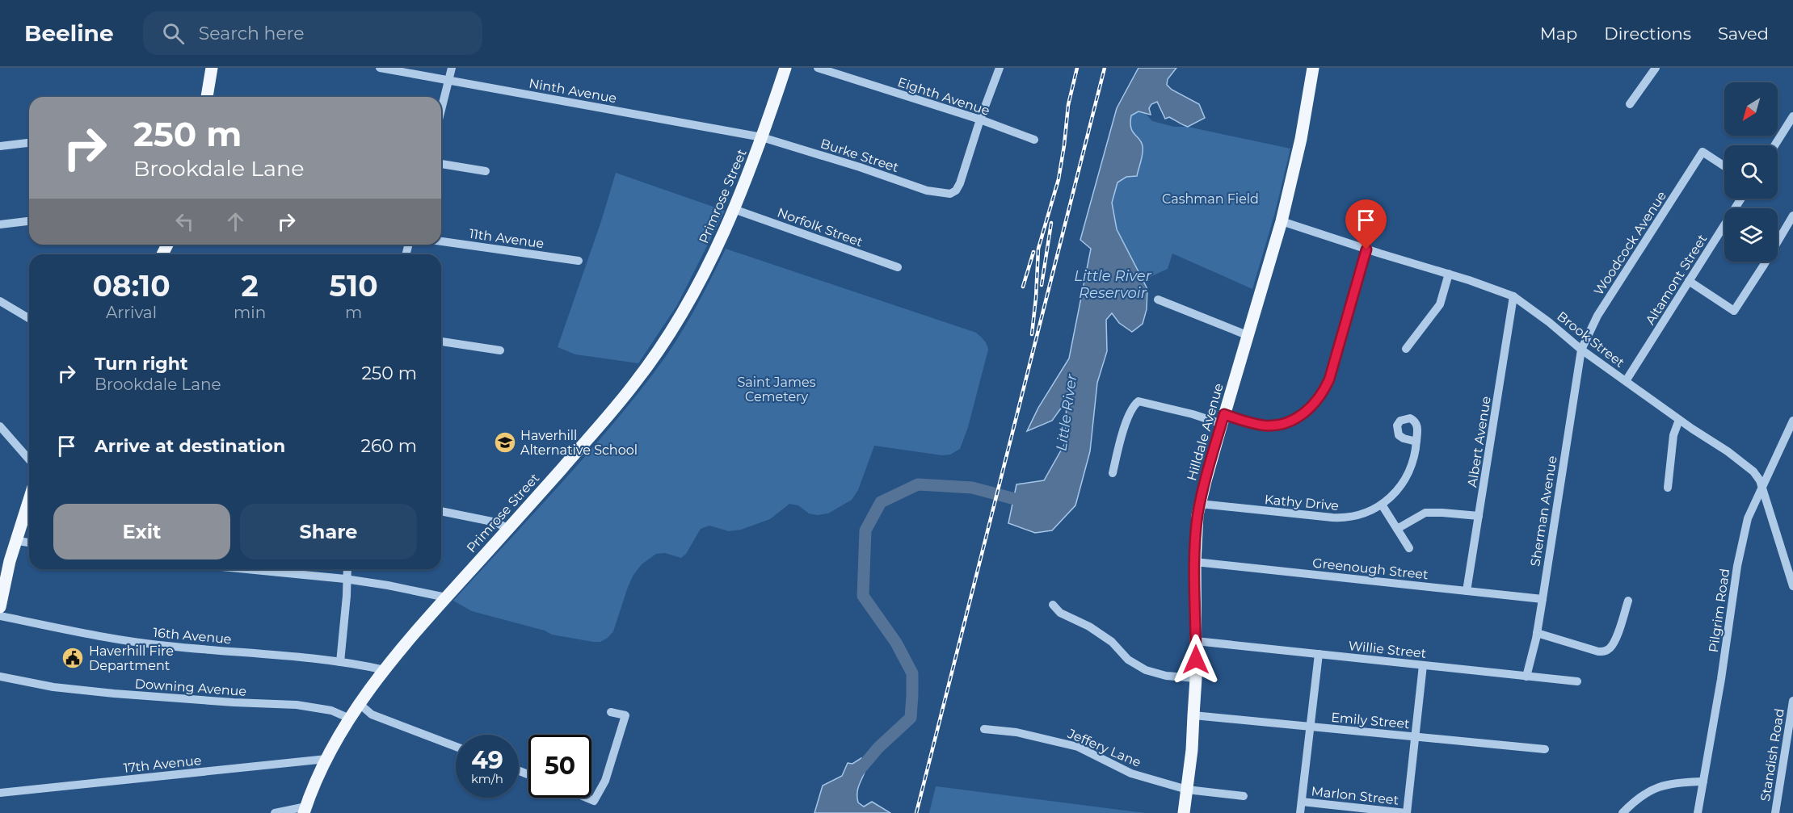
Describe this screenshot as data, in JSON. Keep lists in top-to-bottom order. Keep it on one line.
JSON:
{"streets":{"main road":["Primrose Street","Hilldale Avenue"],"street":["Ninth Avenue","Eighth Avenue","Burke Street","Norfolk Street","11th Avenue","Woodcock Avenue","Altamont Street","Brook Street","Albert Avenue","Kathy Drive","Sherman Avenue","Greenough Street","Pilgrim Road","16th Avenue","Willie Street","Downing Avenue","Emily Street","Jeffery Lane","Standish Road","17th Avenue","Marlon Street"]},"crossings":[["Ninth Avenue","Burke Street"],["Ninth Avenue","Primrose Street"],["Eighth Avenue","Burke Street"],["Burke Street","Primrose Street"],["Primrose Street","Norfolk Street"],["Primrose Street","16th Avenue"],["Primrose Street","Downing Avenue"],["Primrose Street","17th Avenue"],["Woodcock Avenue","Brook Street"],["Woodcock Avenue","Sherman Avenue"],["Altamont Street","Brook Street"],["Brook Street","Hilldale Avenue"],["Brook Street","Albert Avenue"],["Brook Street","Sherman Avenue"],["Brook Street","Pilgrim Road"],["Hilldale Avenue","Kathy Drive"],["Hilldale Avenue","Greenough Street"],["Hilldale Avenue","Willie Street"],["Hilldale Avenue","Emily Street"],["Hilldale Avenue","Jeffery Lane"],["Albert Avenue","Greenough Street"],["Sherman Avenue","Greenough Street"],["Sherman Avenue","Willie Street"]],"water":["Little River Reservoir","Little River"],"parks":["Cashman Field","Saint James Cemetery"],"places":{"school or university":["Haverhill Alternative School"],"public building":["Haverhill Fire Department"]},"north":"bottom left","page":{"header":"Beeline","search":"Search here","nav":["Map","Directions","Saved"],"turn":["250 m","Brookdale Lane"],"eta":["08:10","Arrival","2","min","510","m"],"list":[{"name":"Turn right","note":"Brookdale Lane","value":"250 m"},{"name":"Arrive at destination","value":"260 m"}],"buttons":["Exit","Share"],"speed":"49 km/h","limit":"50"}}
